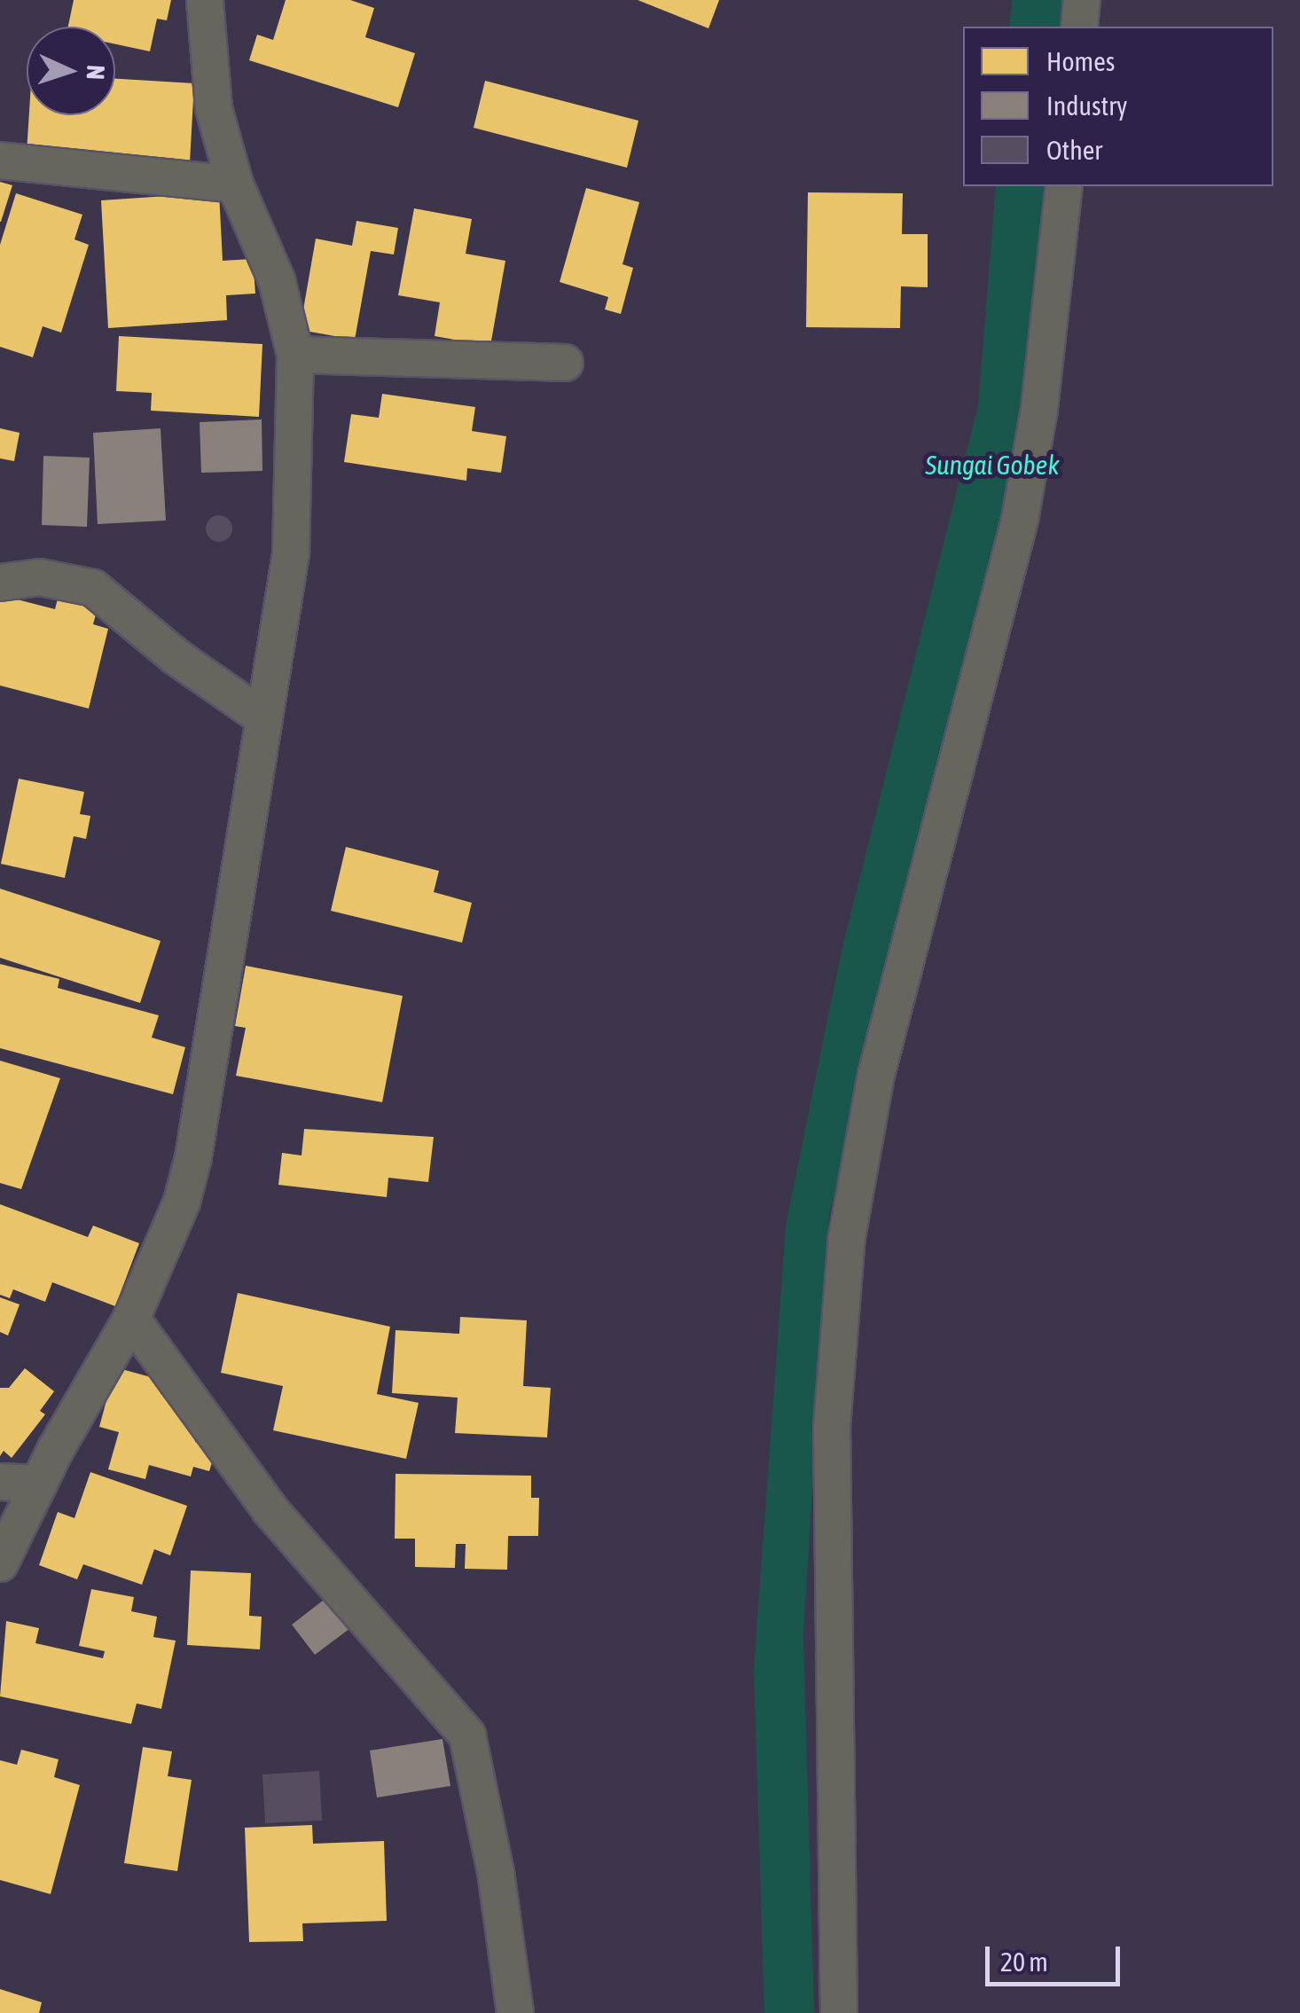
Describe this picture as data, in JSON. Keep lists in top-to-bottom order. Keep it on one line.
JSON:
{"water":["Sungai Gobek"],"legend":["Homes","Industry","Other"],"scale_bar":"20 m","north":"right"}
